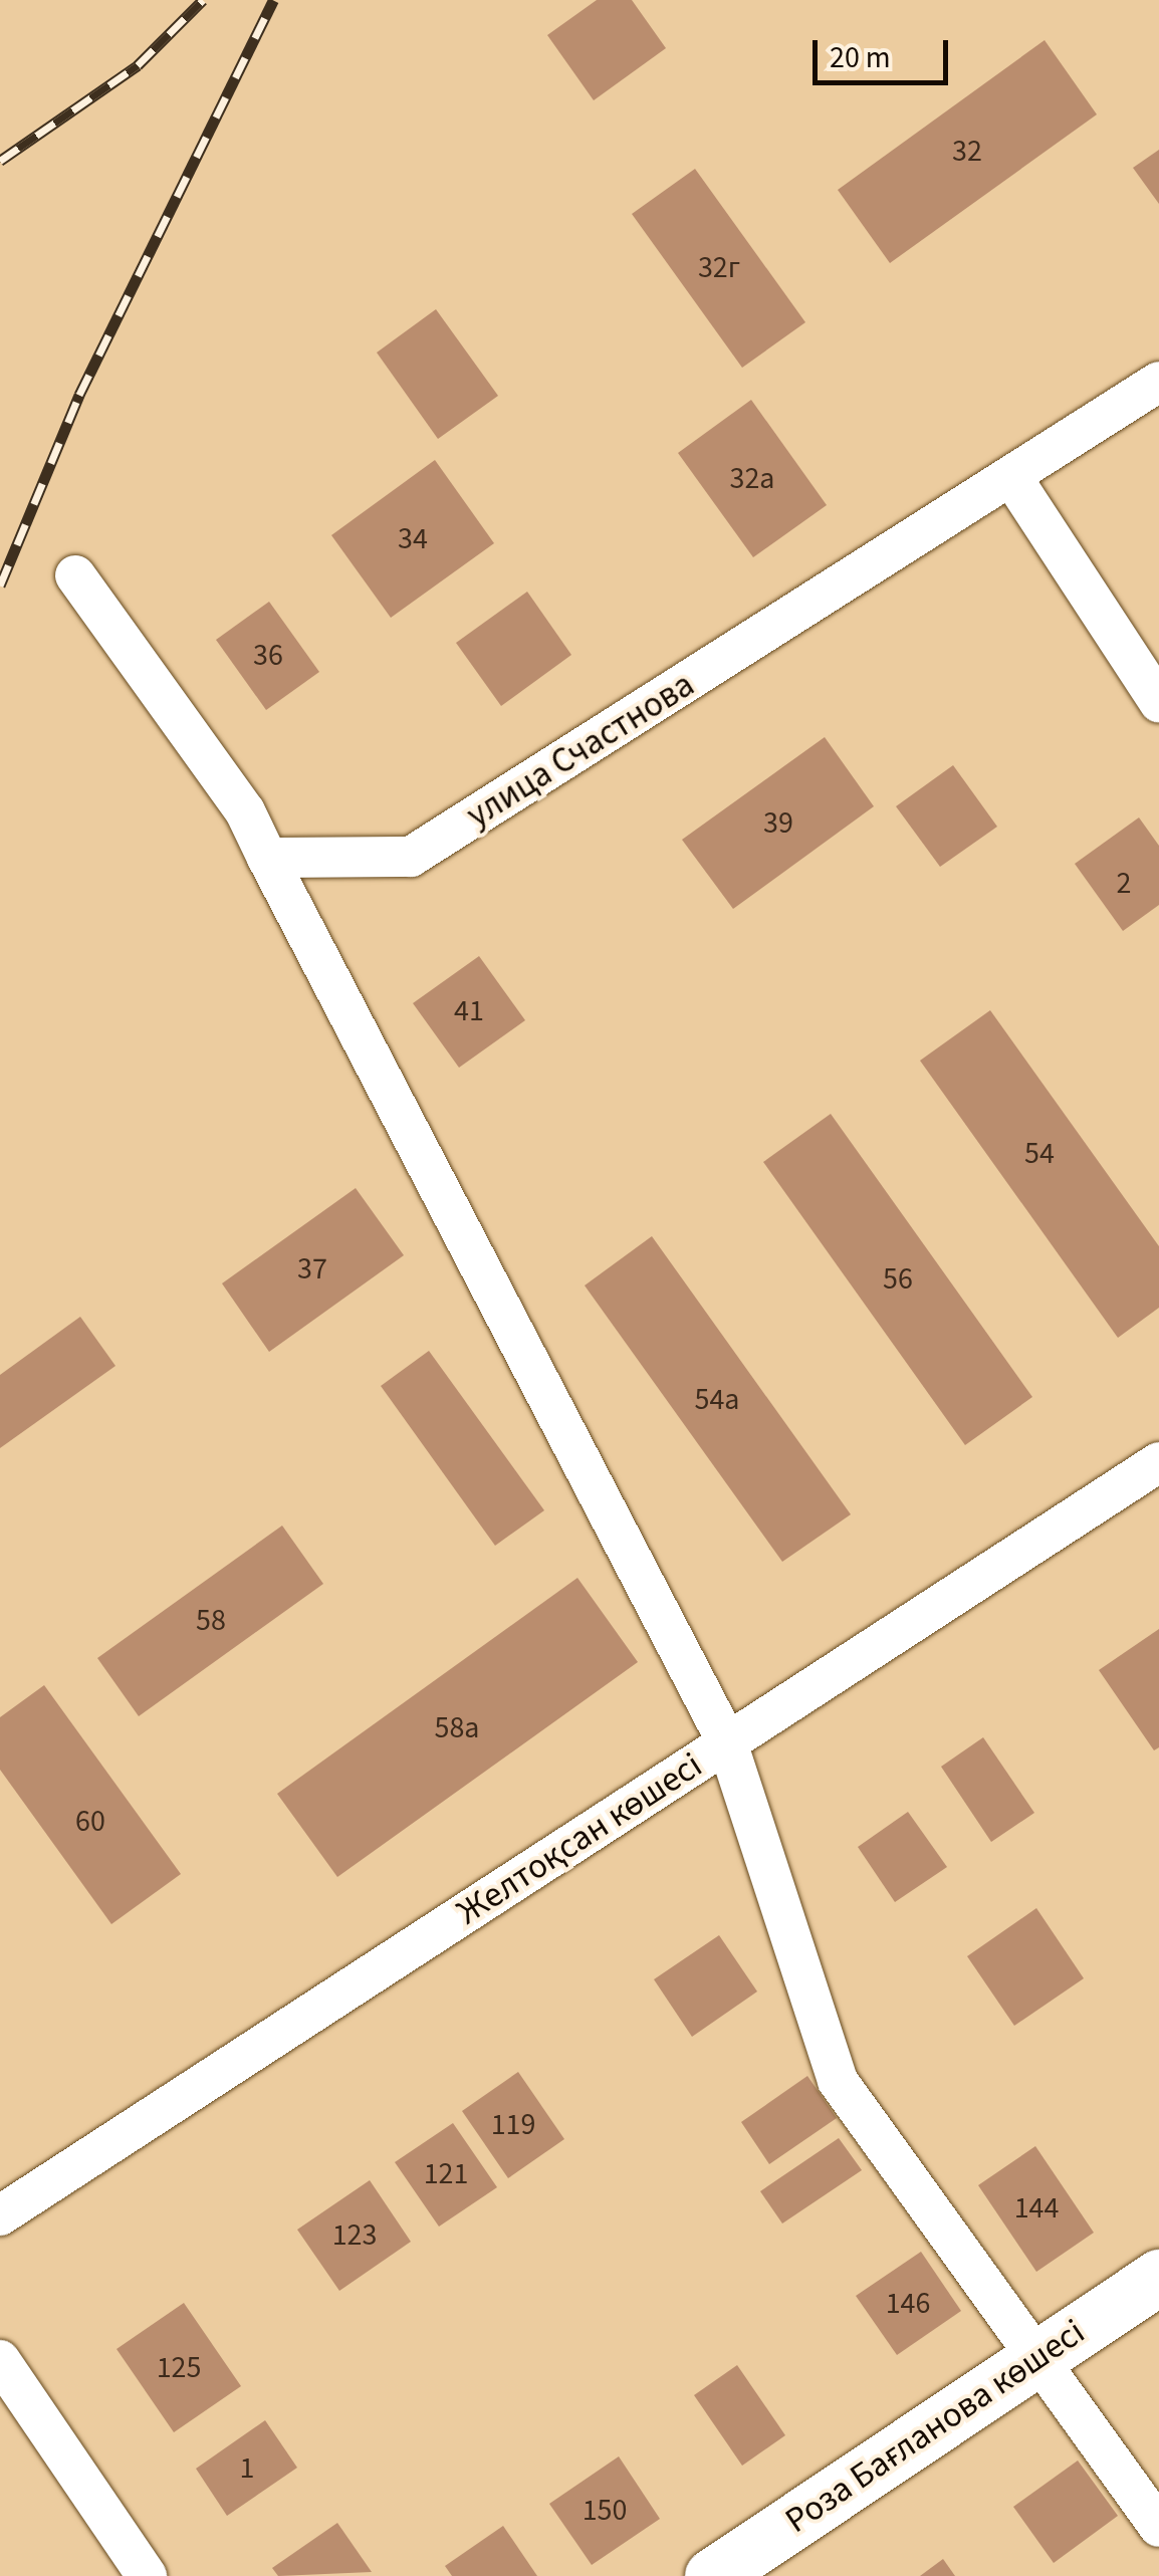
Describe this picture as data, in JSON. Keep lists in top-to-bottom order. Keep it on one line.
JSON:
{"streets":{"street":["улица Счастнова","Желтоқсан көшесі","Роза Бағланова көшесі"]},"house_numbers":["32","32г","32а","34","36","39","2","41","54","37","56","54а","58","58а","60","119","121","144","123","146","125","1","150"],"scale_bar":"20 m"}
